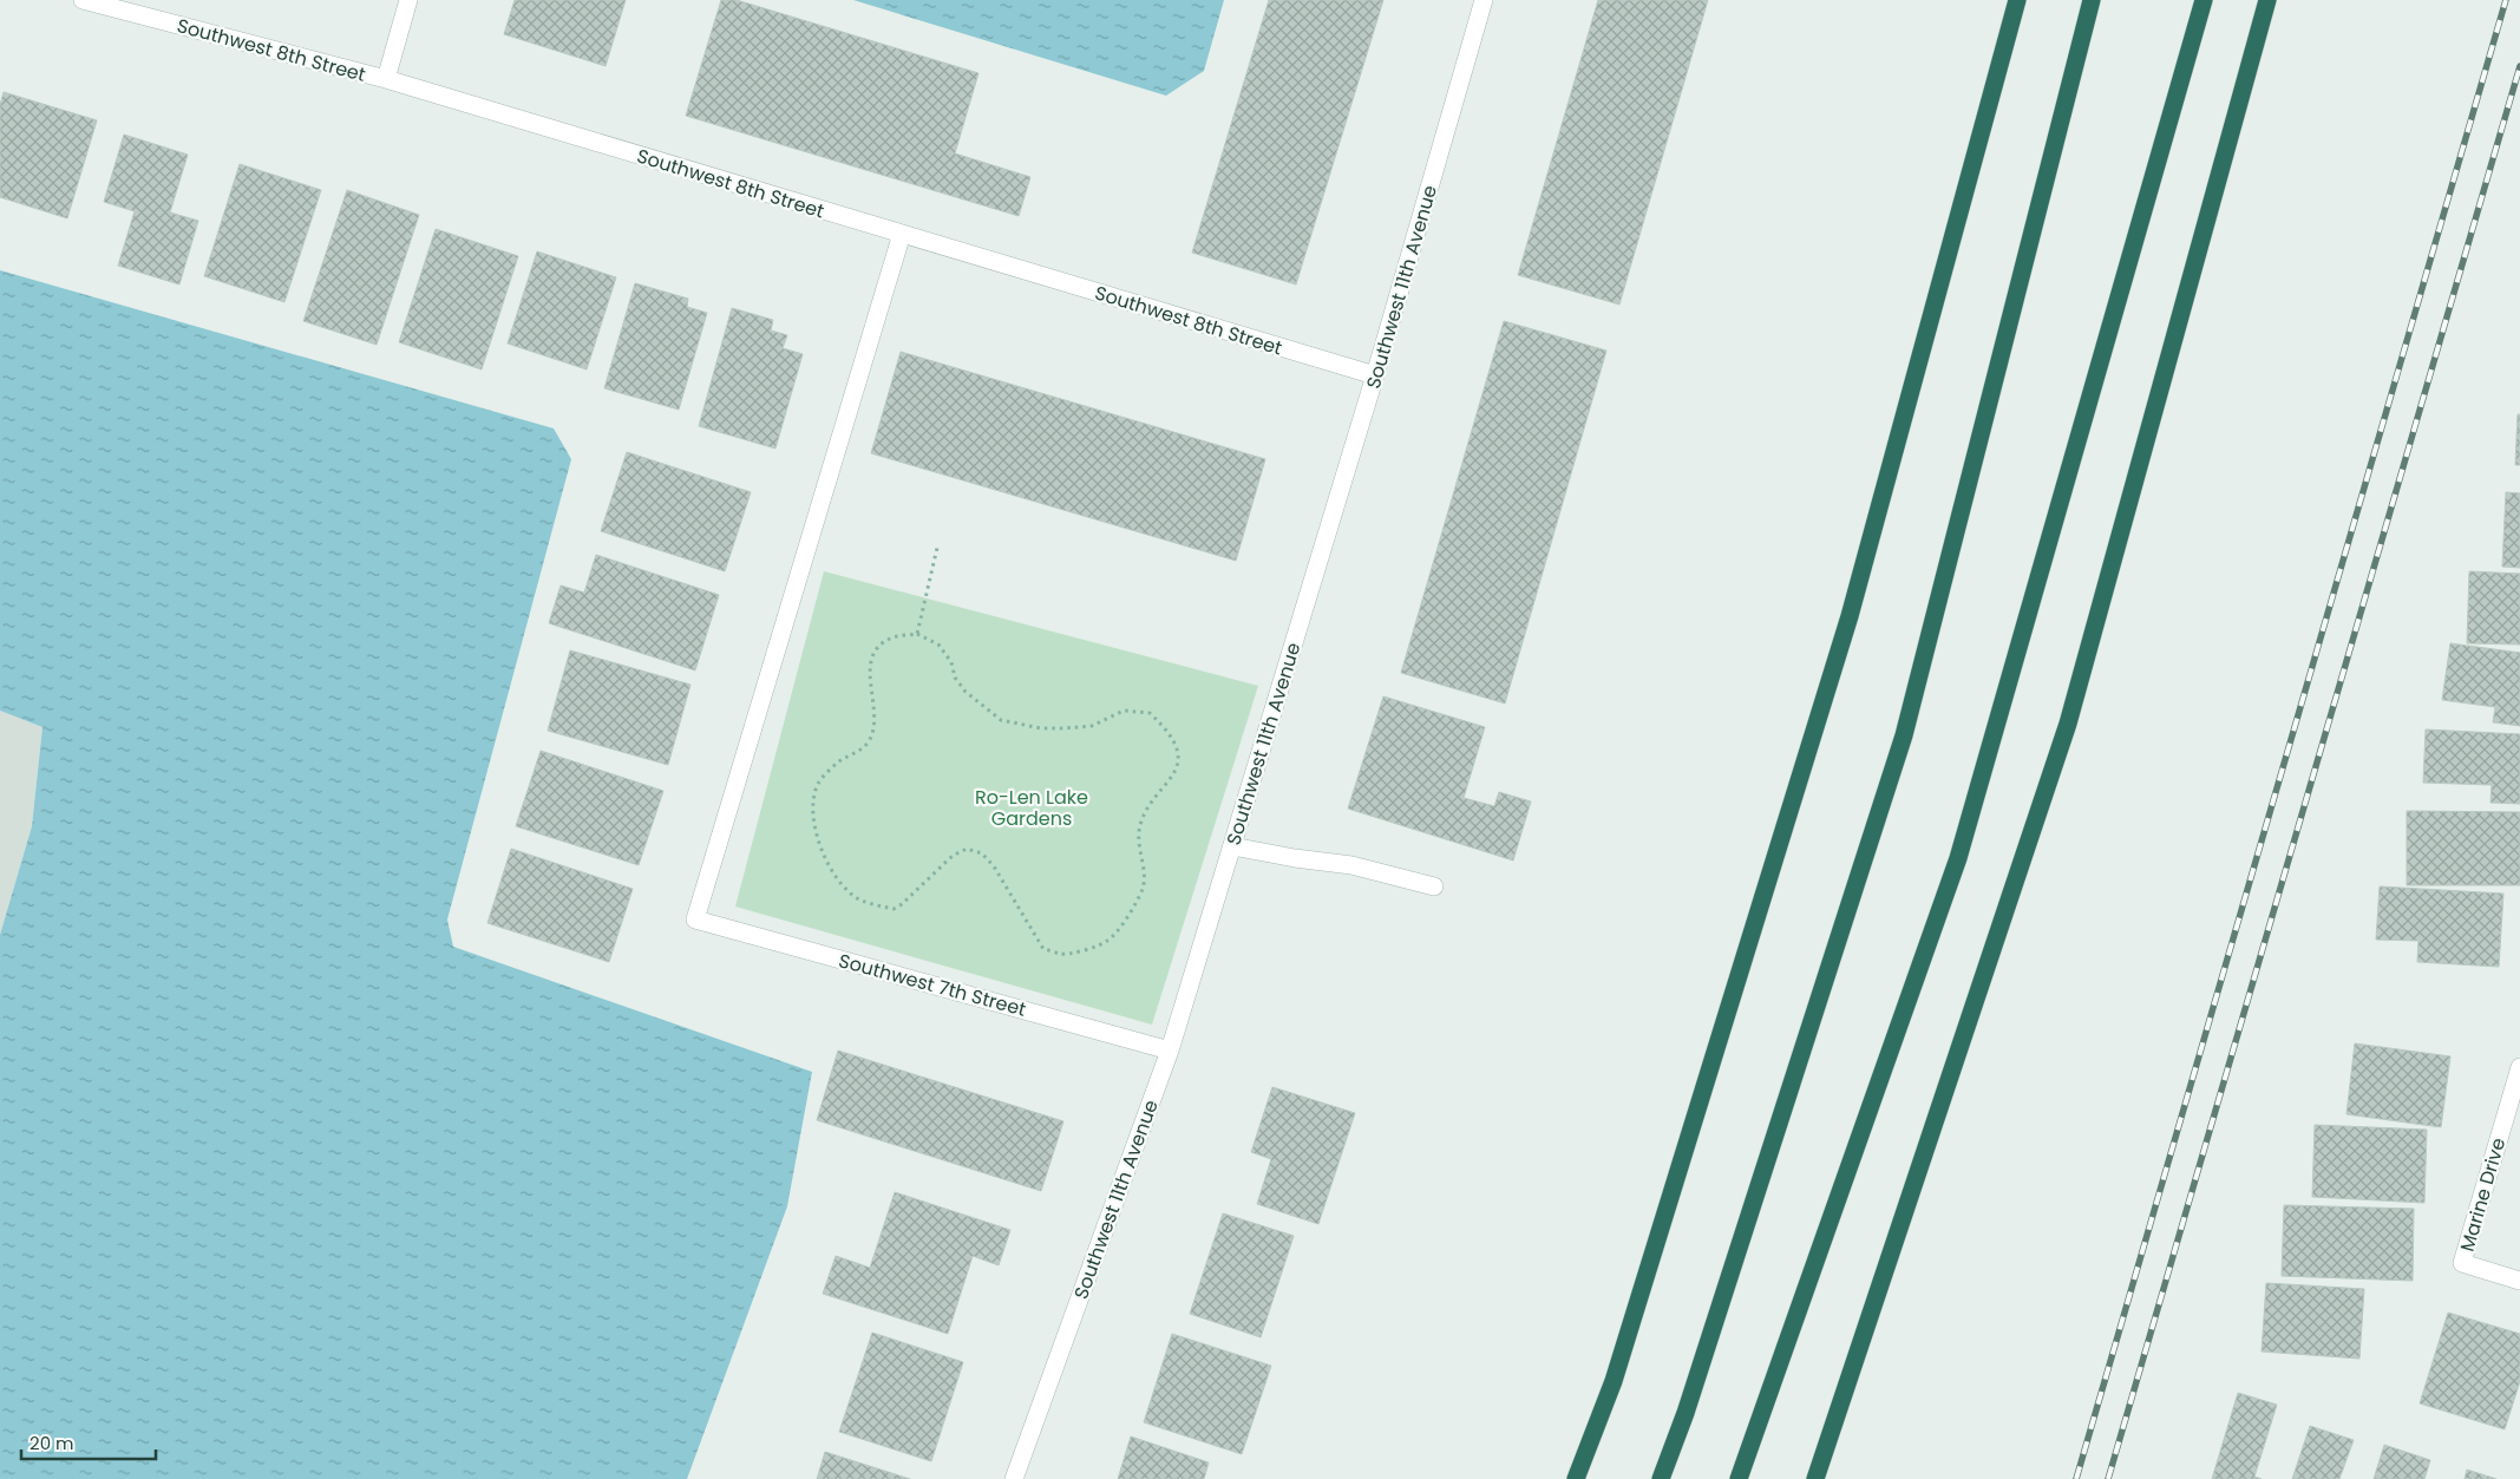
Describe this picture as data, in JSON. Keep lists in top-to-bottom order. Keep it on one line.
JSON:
{"streets":{"street":["Southwest 8th Street","Southwest 11th Avenue","Southwest 7th Street","Marine Drive"]},"crossings":[["Southwest 8th Street","Southwest 11th Avenue"],["Southwest 8th Street","Southwest 7th Street"],["Southwest 11th Avenue","Southwest 7th Street"]],"parks":["Ro-Len Lake Gardens"],"scale_bar":"20 m"}
